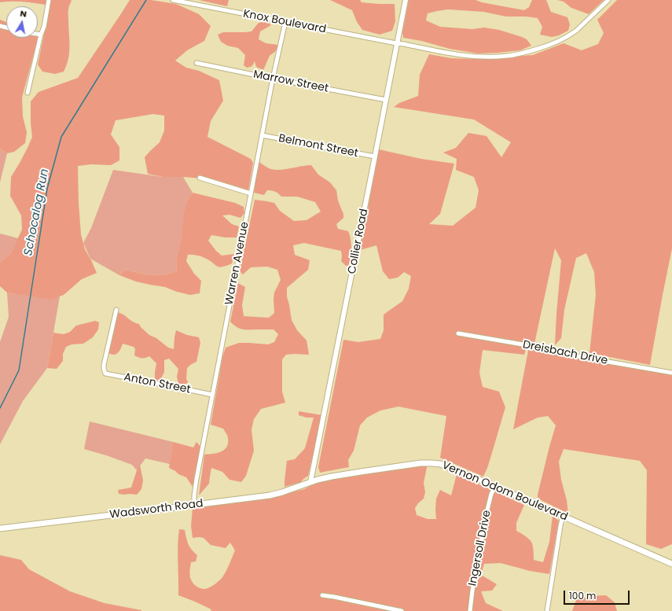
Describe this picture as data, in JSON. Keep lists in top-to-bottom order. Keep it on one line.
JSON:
{"streets":{"main road":["Vernon Odom Boulevard","Wadsworth Road"],"street":["Knox Boulevard","Marrow Street","Belmont Street","Collier Road","Warren Avenue","Dreisbach Drive","Anton Street","Ingersoll Drive"]},"crossings":[["Knox Boulevard","Collier Road"],["Knox Boulevard","Warren Avenue"],["Marrow Street","Collier Road"],["Marrow Street","Warren Avenue"],["Belmont Street","Collier Road"],["Belmont Street","Warren Avenue"],["Collier Road","Vernon Odom Boulevard"],["Collier Road","Wadsworth Road"],["Warren Avenue","Anton Street"],["Warren Avenue","Wadsworth Road"],["Vernon Odom Boulevard","Wadsworth Road"],["Vernon Odom Boulevard","Ingersoll Drive"]],"water":["Schocalog Run"],"scale_bar":"100 m","north":"top"}
